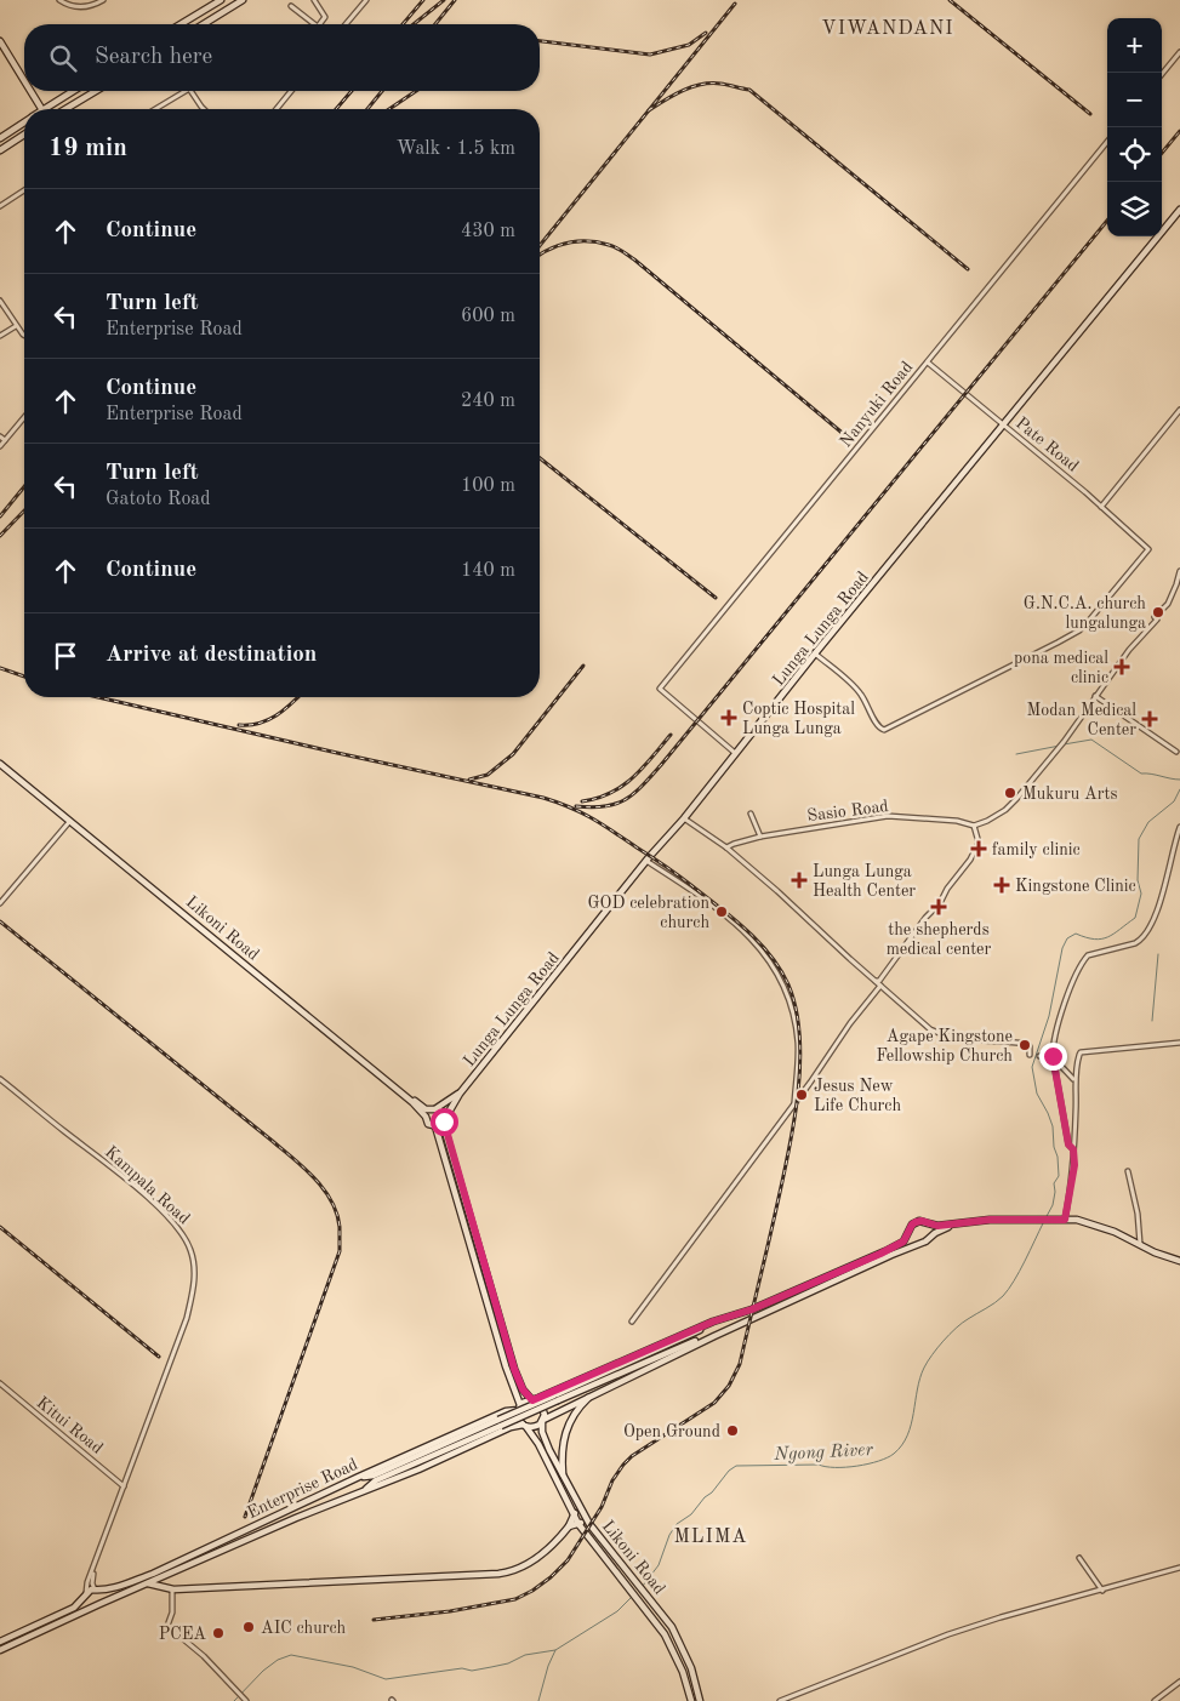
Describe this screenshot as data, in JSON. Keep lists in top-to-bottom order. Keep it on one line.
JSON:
{"streets":{"main road":["Lunga Lunga Road","Likoni Road","Enterprise Road"],"street":["Nanyuki Road","Pate Road","Sasio Road","Kampala Road","Kitui Road"]},"crossings":[["Nanyuki Road","Pate Road"],["Nanyuki Road","Lunga Lunga Road"],["Pate Road","Lunga Lunga Road"],["Lunga Lunga Road","Likoni Road"],["Likoni Road","Enterprise Road"],["Kampala Road","Kitui Road"],["Kampala Road","Enterprise Road"]],"districts":["VIWANDANI","MLIMA"],"water":["Ngong River"],"places":{"other":["G.N.C.A. church lungalunga","Mukuru Arts","GOD celebration church","Agape Kingstone Fellowship Church","Jesus New Life Church","Open Ground","AIC church","PCEA"],"health":["pona medical clinic","Coptic Hospital Lunga Lunga","Modan Medical Center","family clinic","Lunga Lunga Health Center","Kingstone Clinic","the shepherds medical center"]},"page":{"map_buttons":["+","−"],"search":"Search here","heading":["19 min","Walk · 1.5 km"],"list":[["Continue","430 m"],["Turn left","Enterprise Road","600 m"],["Continue","Enterprise Road","240 m"],["Turn left","Gatoto Road","100 m"],["Continue","140 m"],"Arrive at destination"]}}
